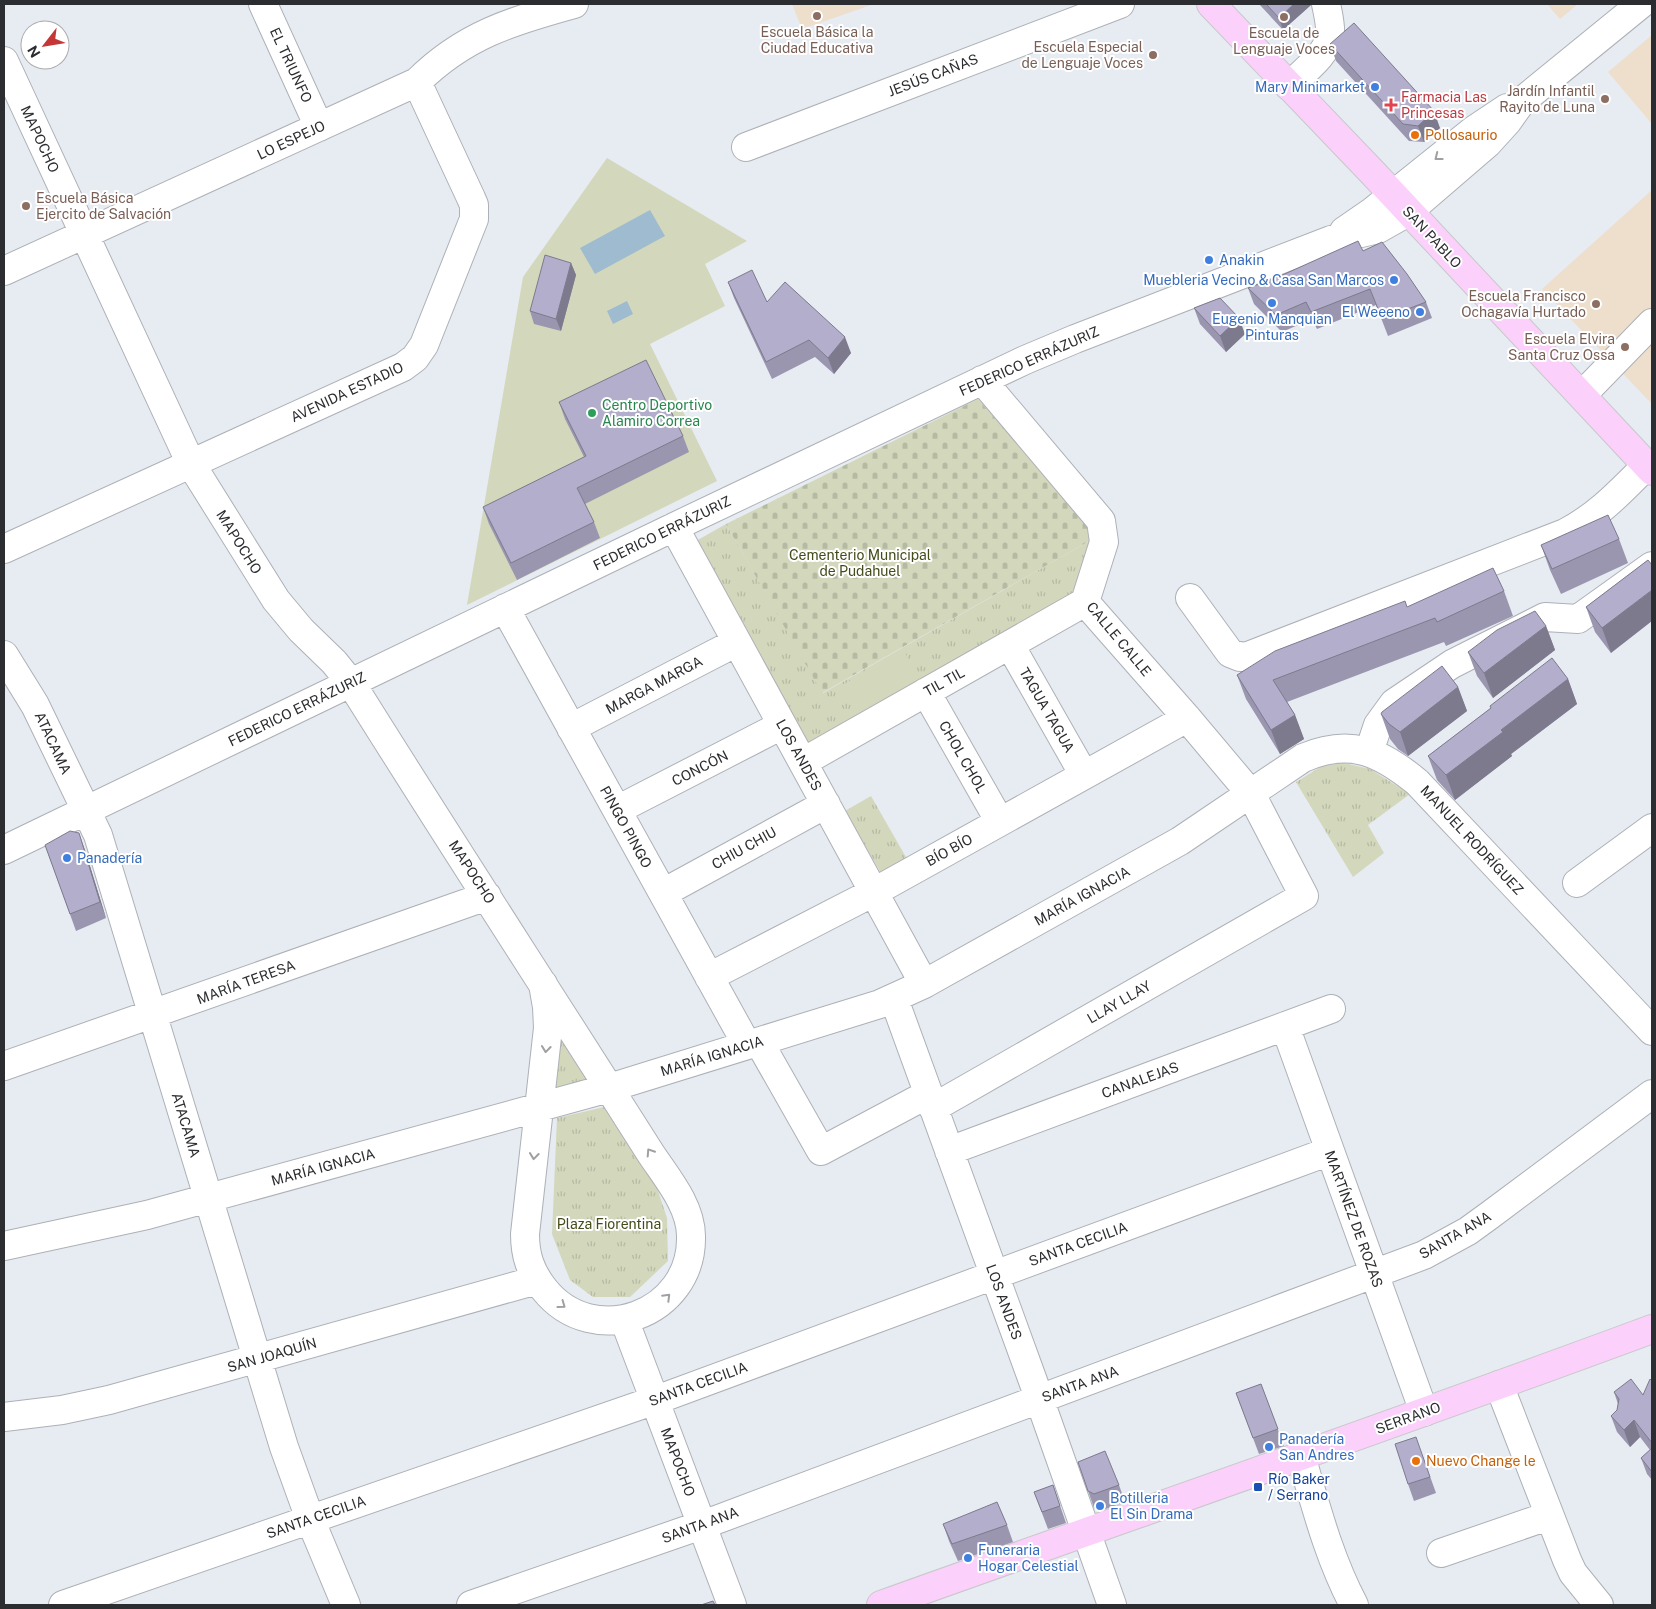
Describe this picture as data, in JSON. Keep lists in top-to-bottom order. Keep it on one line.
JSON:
{"streets":{"main road":["SAN PABLO","SERRANO"],"street":["EL TRIUNFO","JESÚS CAÑAS","MAPOCHO","LO ESPEJO","FEDERICO ERRÁZURIZ","AVENIDA ESTADIO","CALLE CALLE","TIL TIL","MARGA MARGA","TAGUA TAGUA","ATACAMA","LOS ANDES","CHOL CHOL","CONCÓN","PINGO PINGO","MANUEL RODRÍGUEZ","CHIU CHIU","BÍO BÍO","MARÍA IGNACIA","MARÍA TERESA","LLAY LLAY","CANALEJAS","MARTÍNEZ DE ROZAS","SANTA ANA","SANTA CECILIA","SAN JOAQUÍN"]},"crossings":[["EL TRIUNFO","LO ESPEJO"],["MAPOCHO","LO ESPEJO"],["MAPOCHO","FEDERICO ERRÁZURIZ"],["MAPOCHO","AVENIDA ESTADIO"],["MAPOCHO","MARÍA IGNACIA"],["MAPOCHO","MARÍA TERESA"],["MAPOCHO","SANTA ANA"],["MAPOCHO","SANTA CECILIA"],["MAPOCHO","SAN JOAQUÍN"],["LO ESPEJO","AVENIDA ESTADIO"],["SAN PABLO","FEDERICO ERRÁZURIZ"],["FEDERICO ERRÁZURIZ","CALLE CALLE"],["FEDERICO ERRÁZURIZ","ATACAMA"],["FEDERICO ERRÁZURIZ","LOS ANDES"],["FEDERICO ERRÁZURIZ","PINGO PINGO"],["CALLE CALLE","TIL TIL"],["CALLE CALLE","BÍO BÍO"],["CALLE CALLE","MARÍA IGNACIA"],["CALLE CALLE","LLAY LLAY"],["TIL TIL","TAGUA TAGUA"],["TIL TIL","LOS ANDES"],["TIL TIL","CHOL CHOL"],["MARGA MARGA","LOS ANDES"],["MARGA MARGA","PINGO PINGO"],["TAGUA TAGUA","BÍO BÍO"],["ATACAMA","MARÍA IGNACIA"],["ATACAMA","MARÍA TERESA"],["ATACAMA","SANTA CECILIA"],["ATACAMA","SAN JOAQUÍN"],["LOS ANDES","CONCÓN"],["LOS ANDES","CHIU CHIU"],["LOS ANDES","BÍO BÍO"],["LOS ANDES","MARÍA IGNACIA"],["LOS ANDES","LLAY LLAY"],["LOS ANDES","CANALEJAS"],["LOS ANDES","SANTA ANA"],["LOS ANDES","SANTA CECILIA"],["LOS ANDES","SERRANO"],["CHOL CHOL","BÍO BÍO"],["CONCÓN","PINGO PINGO"],["PINGO PINGO","CHIU CHIU"],["PINGO PINGO","BÍO BÍO"],["PINGO PINGO","MARÍA IGNACIA"],["PINGO PINGO","LLAY LLAY"],["MANUEL RODRÍGUEZ","MARÍA IGNACIA"],["CANALEJAS","MARTÍNEZ DE ROZAS"],["MARTÍNEZ DE ROZAS","SANTA ANA"],["MARTÍNEZ DE ROZAS","SANTA CECILIA"],["MARTÍNEZ DE ROZAS","SERRANO"]],"parks":["Cementerio Municipal de Pudahuel","Plaza Fiorentina"],"places":{"other":["Escuela Básica la Ciudad Educativa","Escuela de Lenguaje Voces","Escuela Especial de Lenguaje Voces","Mary Minimarket","Jardín Infantil Rayito de Luna","Pollosaurio","Escuela Básica Ejercito de Salvación","Anakin","Muebleria Vecino & Casa San Marcos","Eugenio Manquian Pinturas","Escuela Francisco Ochagavía Hurtado","El Weeeno","Escuela Elvira Santa Cruz Ossa","Centro Deportivo Alamiro Correa","Panadería","Panadería San Andres","Nuevo Change le","Botilleria El Sin Drama","Funeraria Hogar Celestial"],"health":["Farmacia Las Princesas"],"transit":["Río Baker / Serrano"]},"north":"bottom left"}
